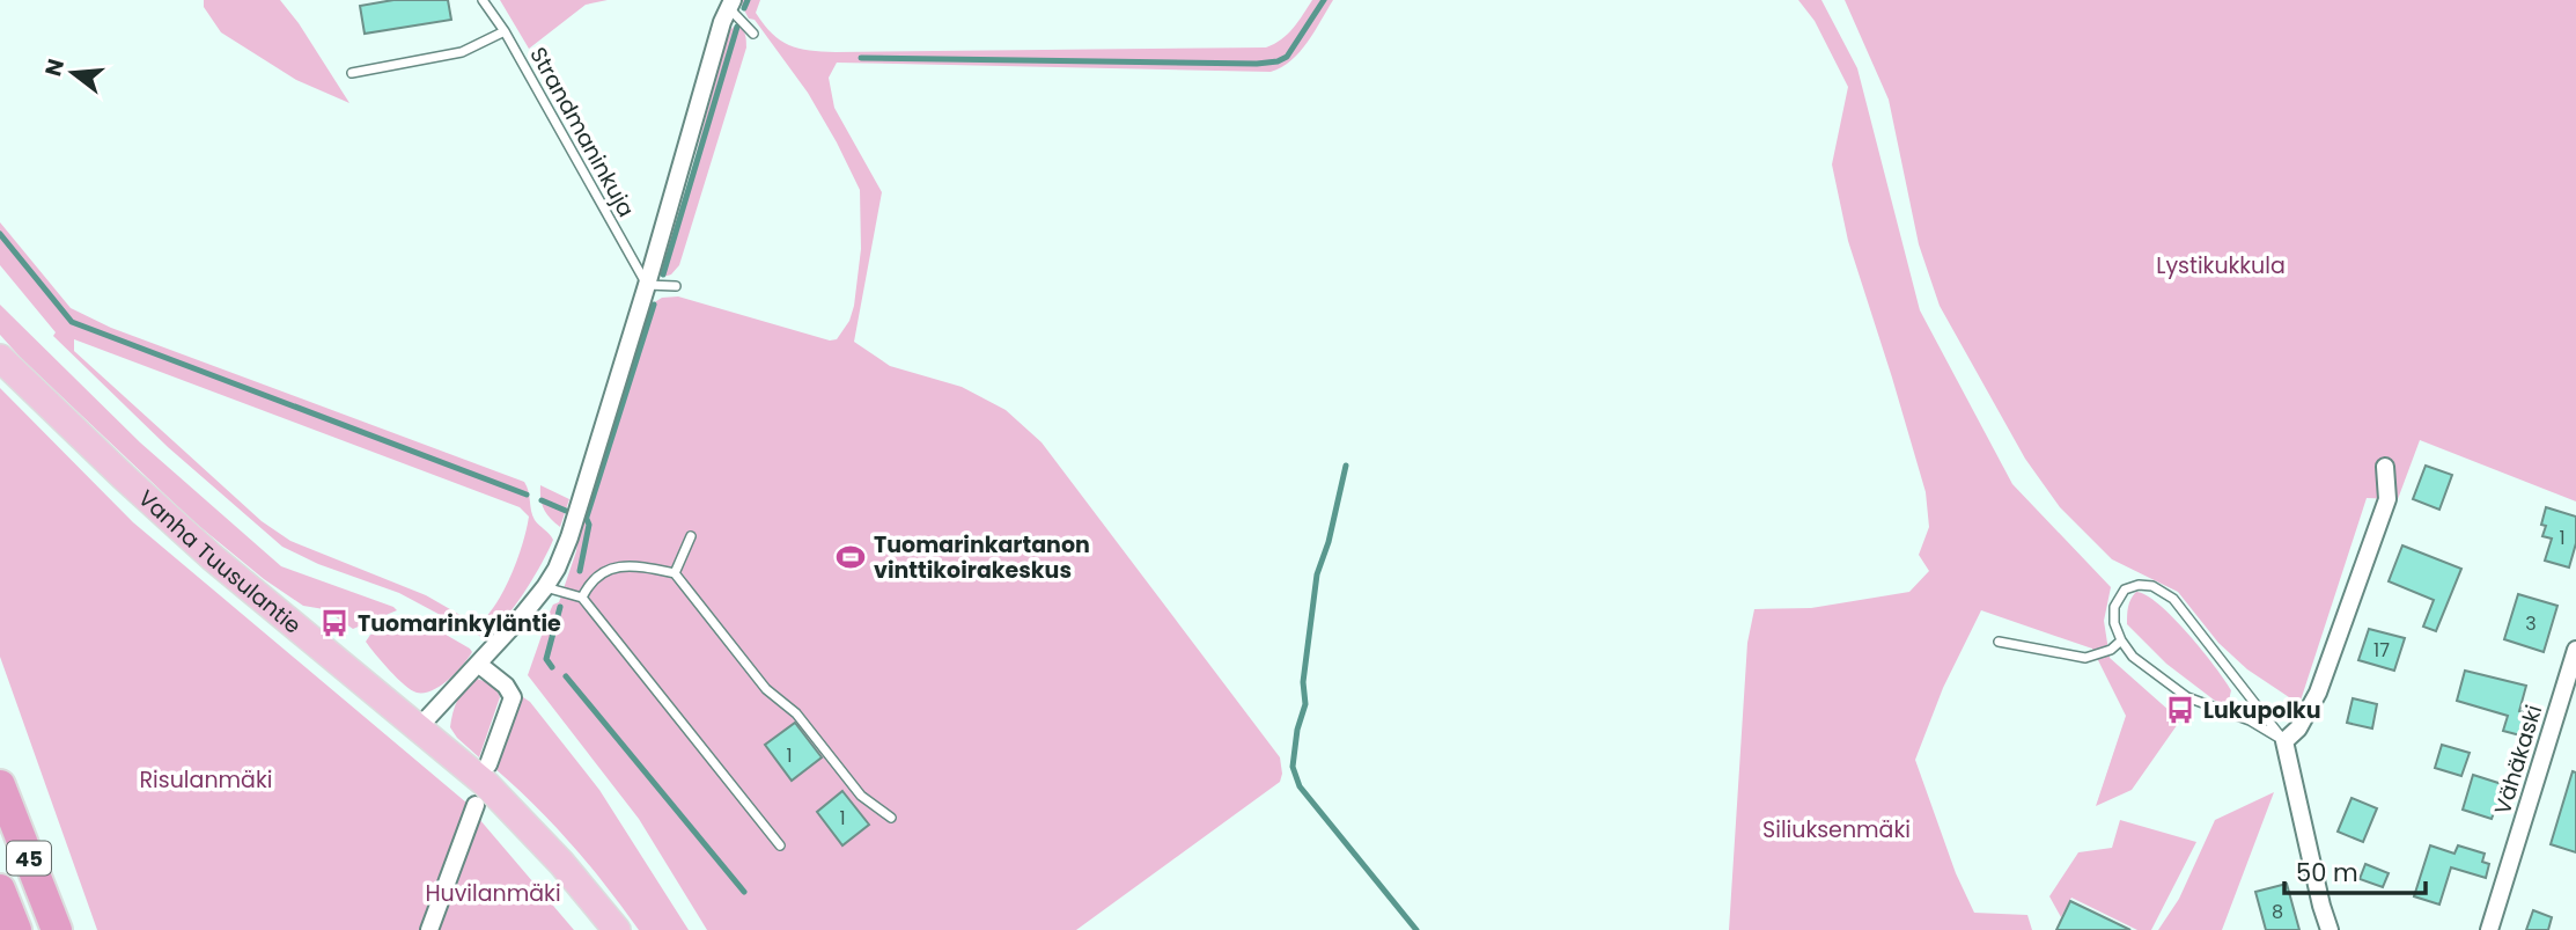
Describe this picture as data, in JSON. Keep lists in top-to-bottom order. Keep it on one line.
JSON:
{"streets":{"highway":["45"],"main road":["Vanha Tuusulantie"],"street":["Vähäkaski"],"lane":["Strandmaninkuja"]},"parks":["Lystikukkula","Risulanmäki","Siliuksenmäki","Huvilanmäki"],"places":{"sports":["Tuomarinkartanon vinttikoirakeskus"],"bus stop":["Tuomarinkyläntie","Lukupolku"]},"house_numbers":["1","3","17","1","1","8"],"scale_bar":"50 m","north":"left"}
